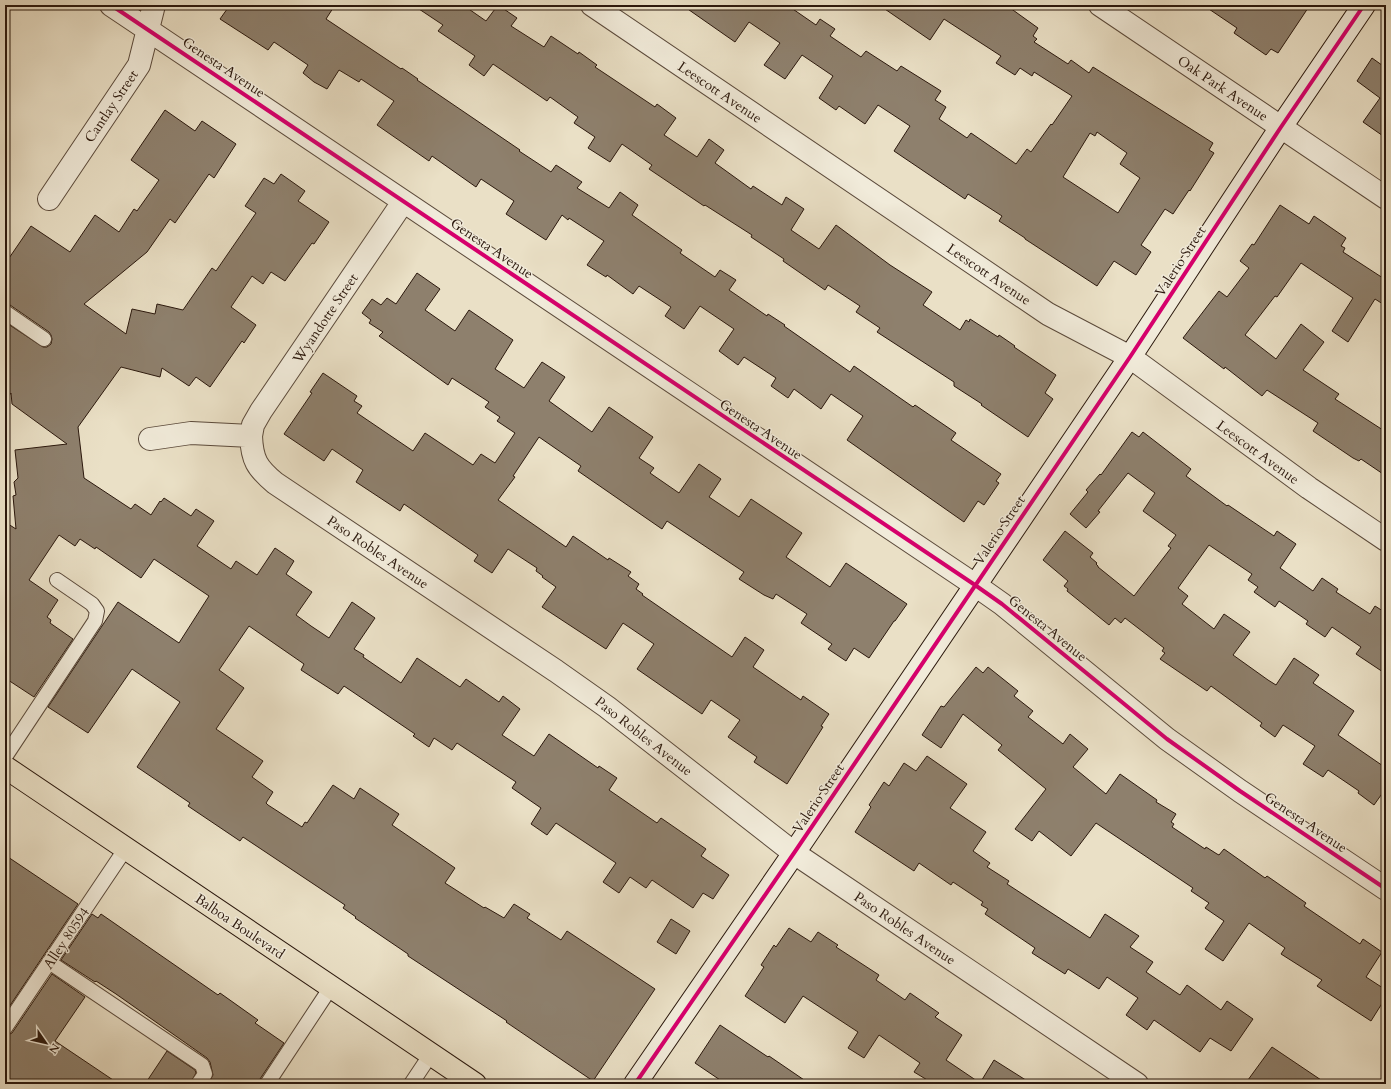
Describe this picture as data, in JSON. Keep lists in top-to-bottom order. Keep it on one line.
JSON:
{"streets":{"main road":["Balboa Boulevard"],"street":["Genesta Avenue","Oak Park Avenue","Leescott Avenue","Cantlay Street","Valerio Street","Wyandotte Street","Paso Robles Avenue"],"lane":["Alley 80594"]},"crossings":[["Genesta Avenue","Cantlay Street"],["Genesta Avenue","Valerio Street"],["Genesta Avenue","Wyandotte Street"],["Oak Park Avenue","Valerio Street"],["Leescott Avenue","Valerio Street"],["Valerio Street","Paso Robles Avenue"],["Wyandotte Street","Paso Robles Avenue"],["Balboa Boulevard","Alley 80594"]],"north":"bottom right"}
